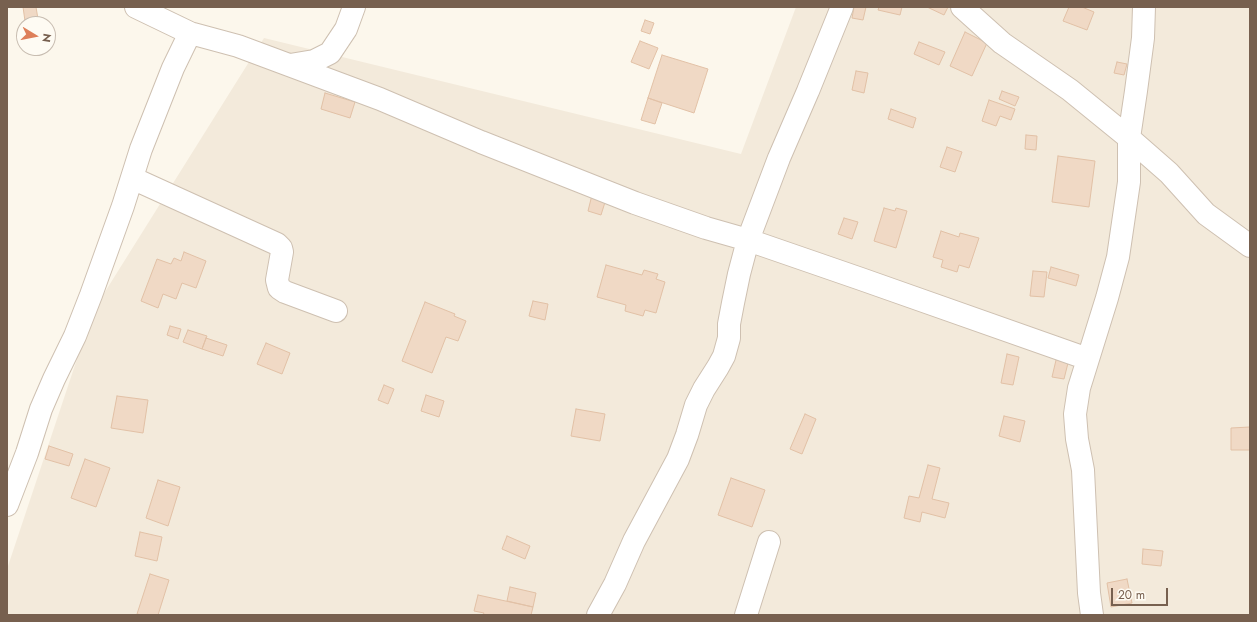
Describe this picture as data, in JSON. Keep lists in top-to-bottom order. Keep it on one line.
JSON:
{"scale_bar":"20 m","north":"right"}
